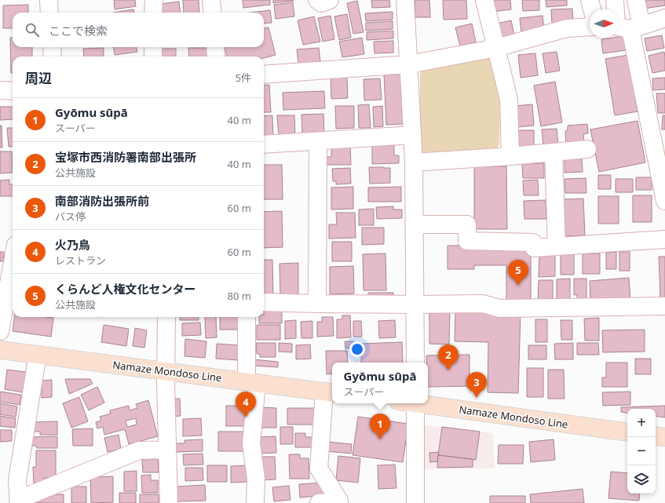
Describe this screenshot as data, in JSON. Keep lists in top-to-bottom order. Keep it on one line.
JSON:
{"streets":{"main road":["Namaze Mondoso Line"]},"north":"right","page":{"search":"ここで検索","heading":["周辺","5件"],"list":[{"mark":"1","name":"Gyōmu sūpā","note":"スーパー","value":"40 m"},{"mark":"2","name":"宝塚市西消防署南部出張所","note":"公共施設","value":"40 m"},{"mark":"3","name":"南部消防出張所前","note":"バス停","value":"60 m"},{"mark":"4","name":"火乃鳥","note":"レストラン","value":"60 m"},{"mark":"5","name":"くらんど人権文化センター","note":"公共施設","value":"80 m"}],"pins":["5","2","3","4","1"],"popup":["Gyōmu sūpā","スーパー"],"map_buttons":["+","−"]}}
